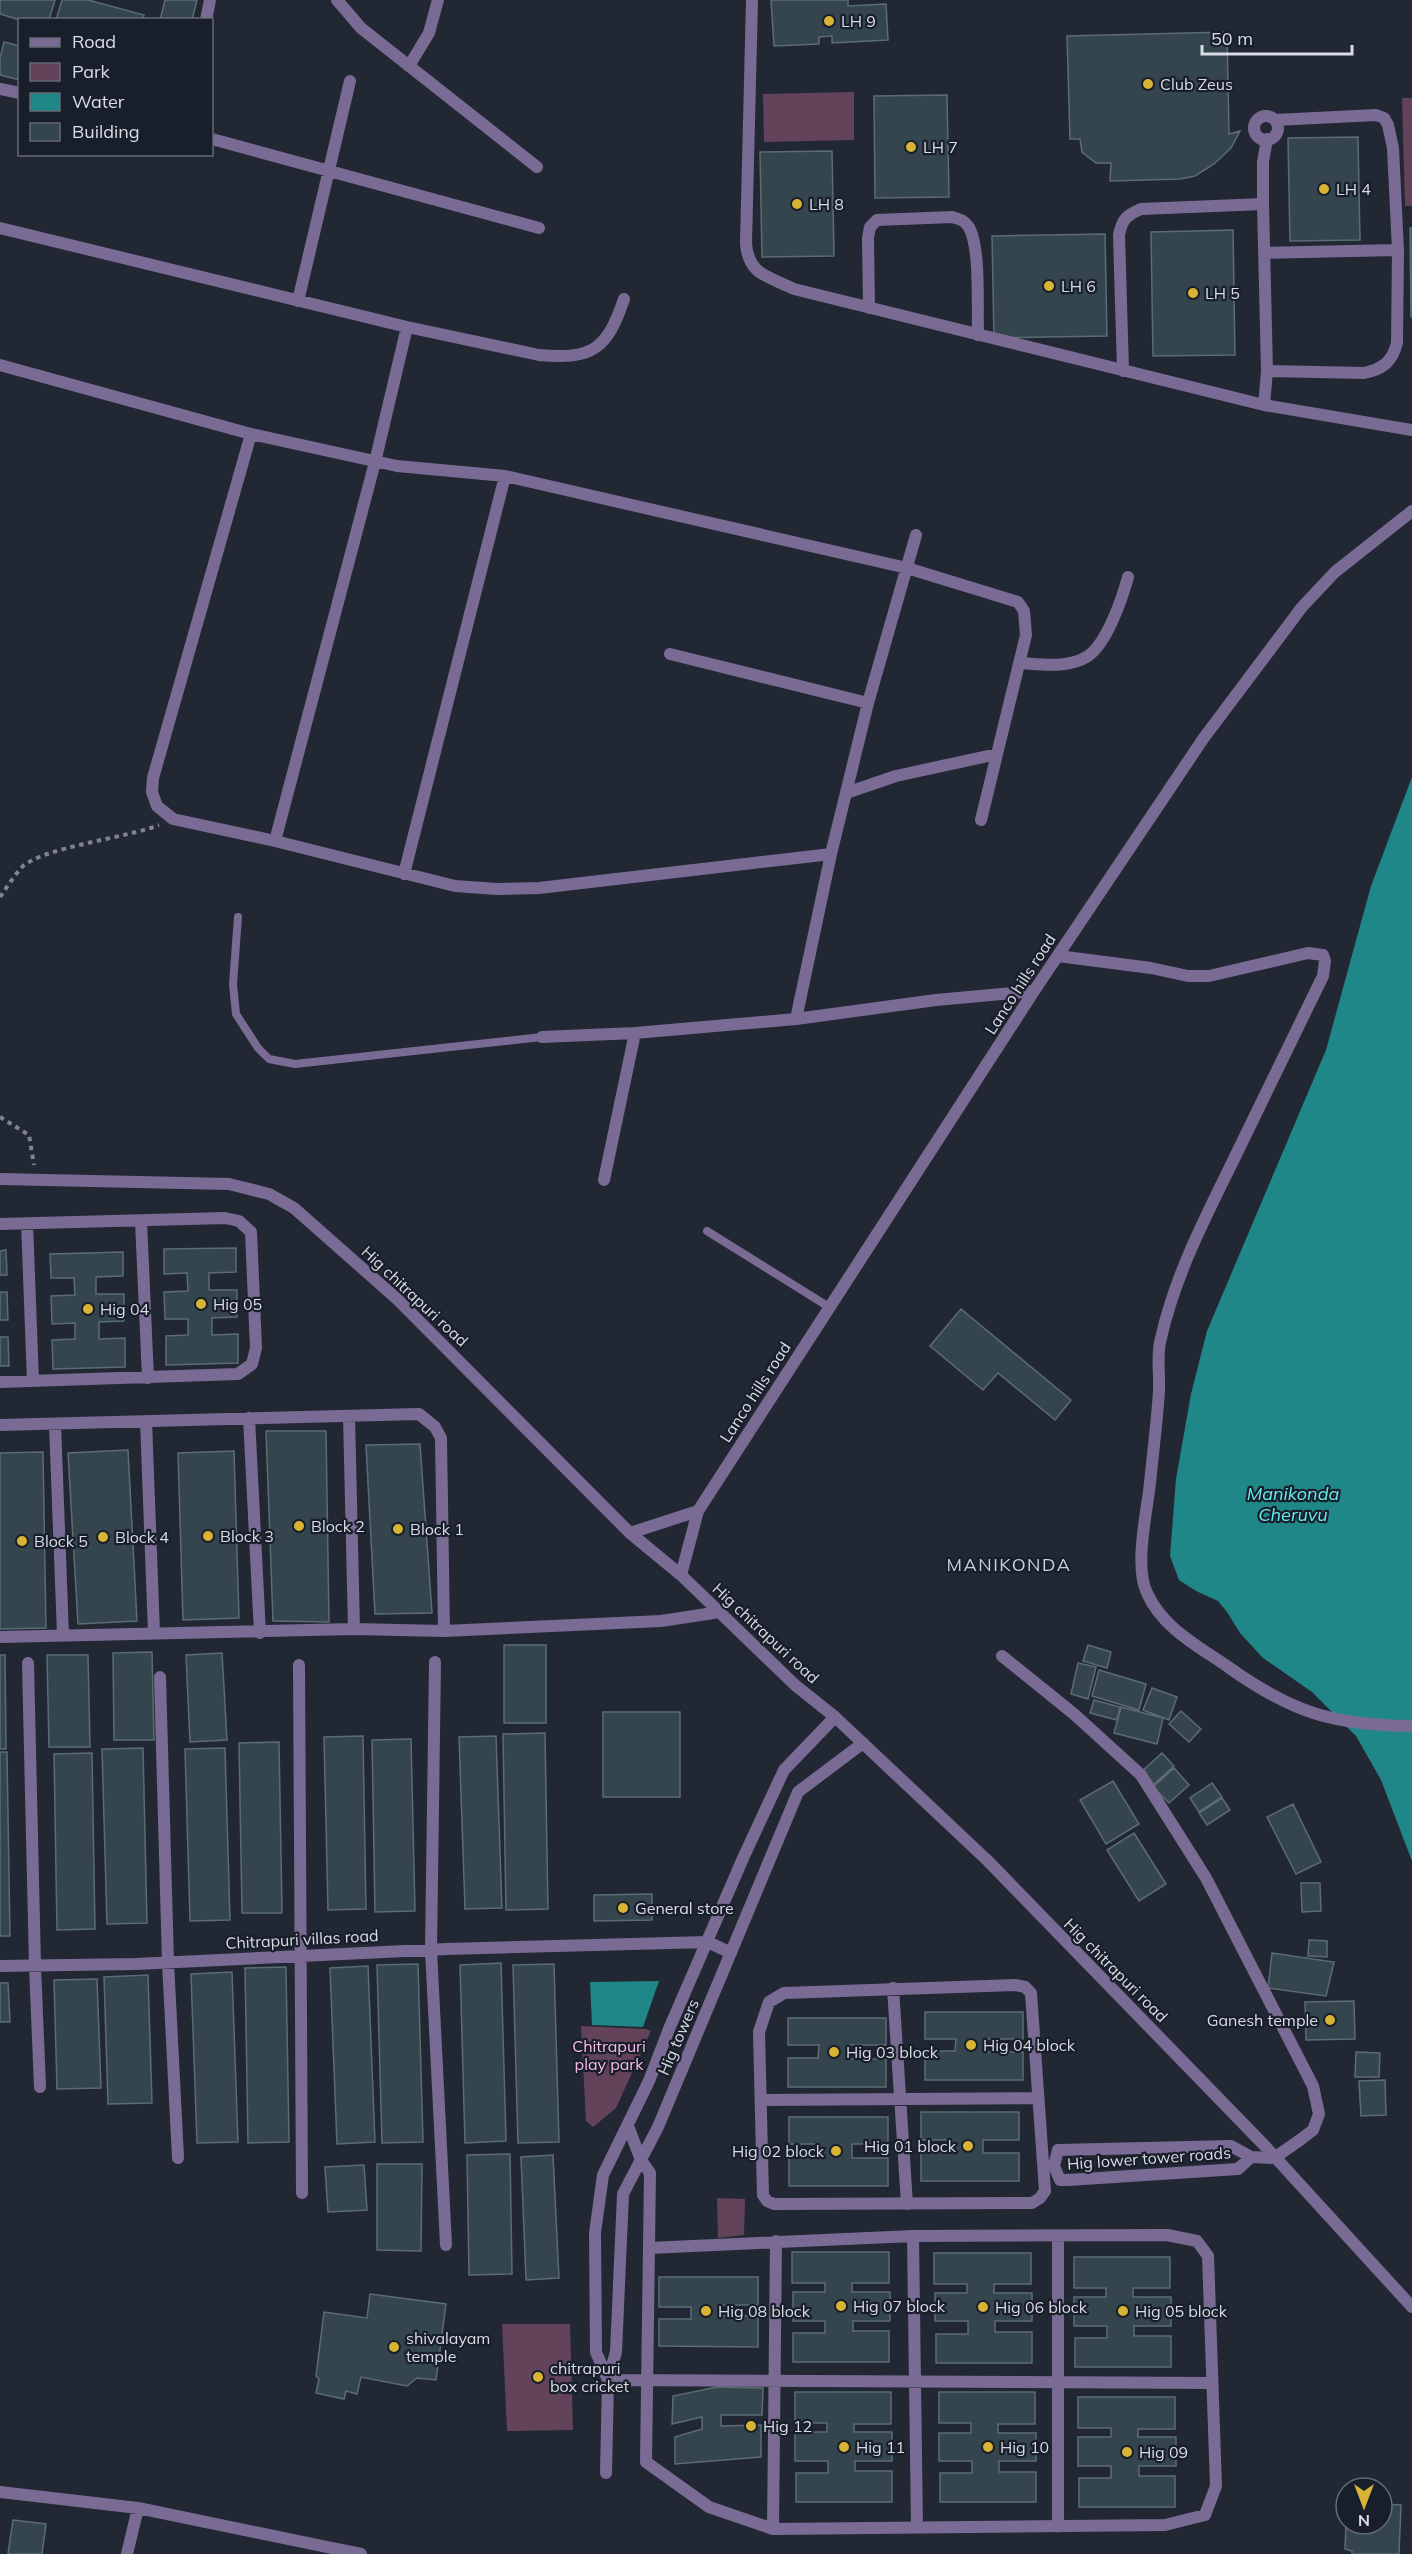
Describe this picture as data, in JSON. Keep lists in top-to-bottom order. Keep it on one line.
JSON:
{"streets":{"street":["Lanco hills road","Hig chitrapuri road","Chitrapuri villas road","Hig towers","Hig lower tower roads"]},"crossings":[["Lanco hills road","Hig chitrapuri road"],["Hig chitrapuri road","Hig towers"]],"districts":["MANIKONDA"],"water":["Manikonda Cheruvu"],"parks":["Chitrapuri play park"],"places":["LH 9","Club Zeus","LH 7","LH 4","LH 8","LH 6","LH 5","Hig 05","Hig 04","Block 2","Block 1","Block 3","Block 4","Block 5","General store","Ganesh temple","Hig 04 block","Hig 03 block","Hig 01 block","Hig 02 block","Hig 07 block","Hig 06 block","Hig 08 block","Hig 05 block","shivalayam temple","chitrapuri box cricket","Hig 12","Hig 11","Hig 10","Hig 09"],"legend":["Road","Park","Water","Building"],"scale_bar":"50 m","north":"bottom"}
